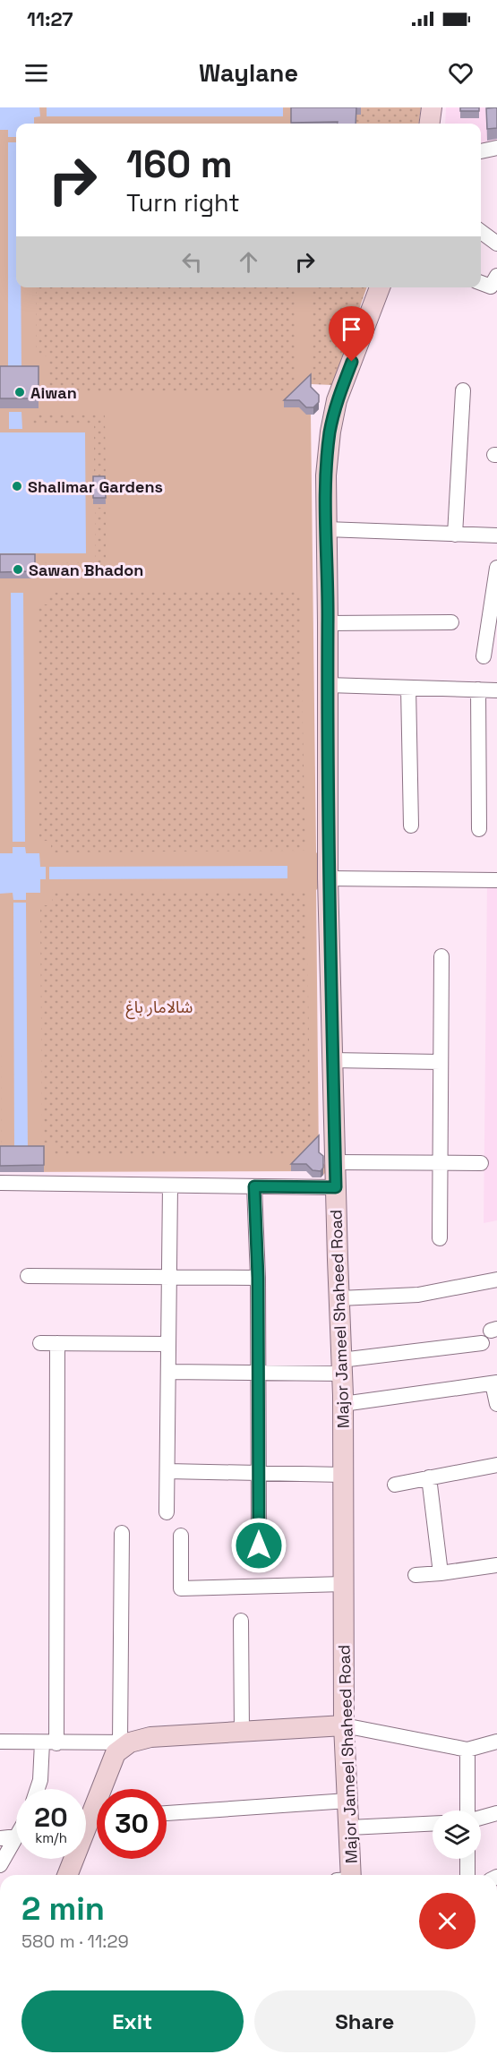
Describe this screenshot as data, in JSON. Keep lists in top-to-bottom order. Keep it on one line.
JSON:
{"streets":{"street":["Major Jameel Shaheed Road"]},"parks":["شالامار باغ"],"places":["Aiwan","Shalimar Gardens","Sawan Bhadon"],"page":{"status":"11:27","header":"Waylane","turn":["160 m","Turn right"],"speed":"20 km/h","limit":"30","heading":["2 min","580 m · 11:29"],"buttons":["Exit","Share"]}}
